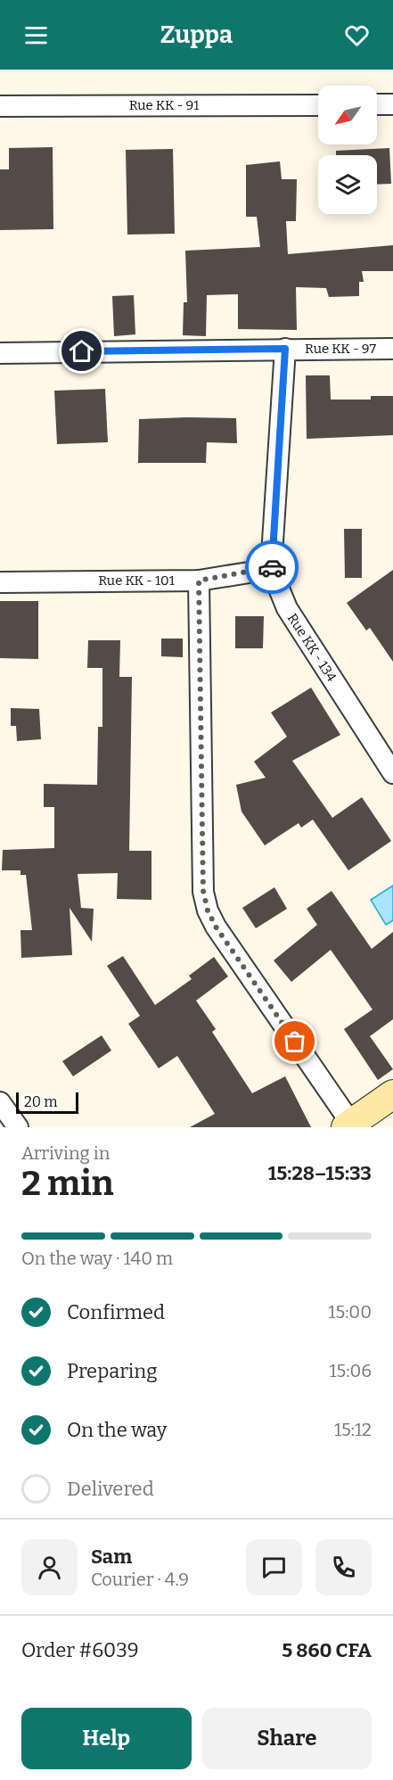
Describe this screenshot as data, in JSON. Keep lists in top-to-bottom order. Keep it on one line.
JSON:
{"streets":{"street":["Rue KK - 91","Rue KK - 97","Rue KK - 101","Rue KK - 134"]},"crossings":[["Rue KK - 97","Rue KK - 134"],["Rue KK - 101","Rue KK - 134"]],"scale_bar":"20 m","north":"bottom left","page":{"header":"Zuppa","scale":"20 m","heading":["2 min","Arriving in","15:28–15:33"],"panel":["Sam","Courier · 4.9","Order #6039","5 860 CFA"],"bar":"On the way · 140 m","list":[["Confirmed","15:00"],["Preparing","15:06"],["On the way","15:12"],"Delivered"],"buttons":["Help","Share"]}}
